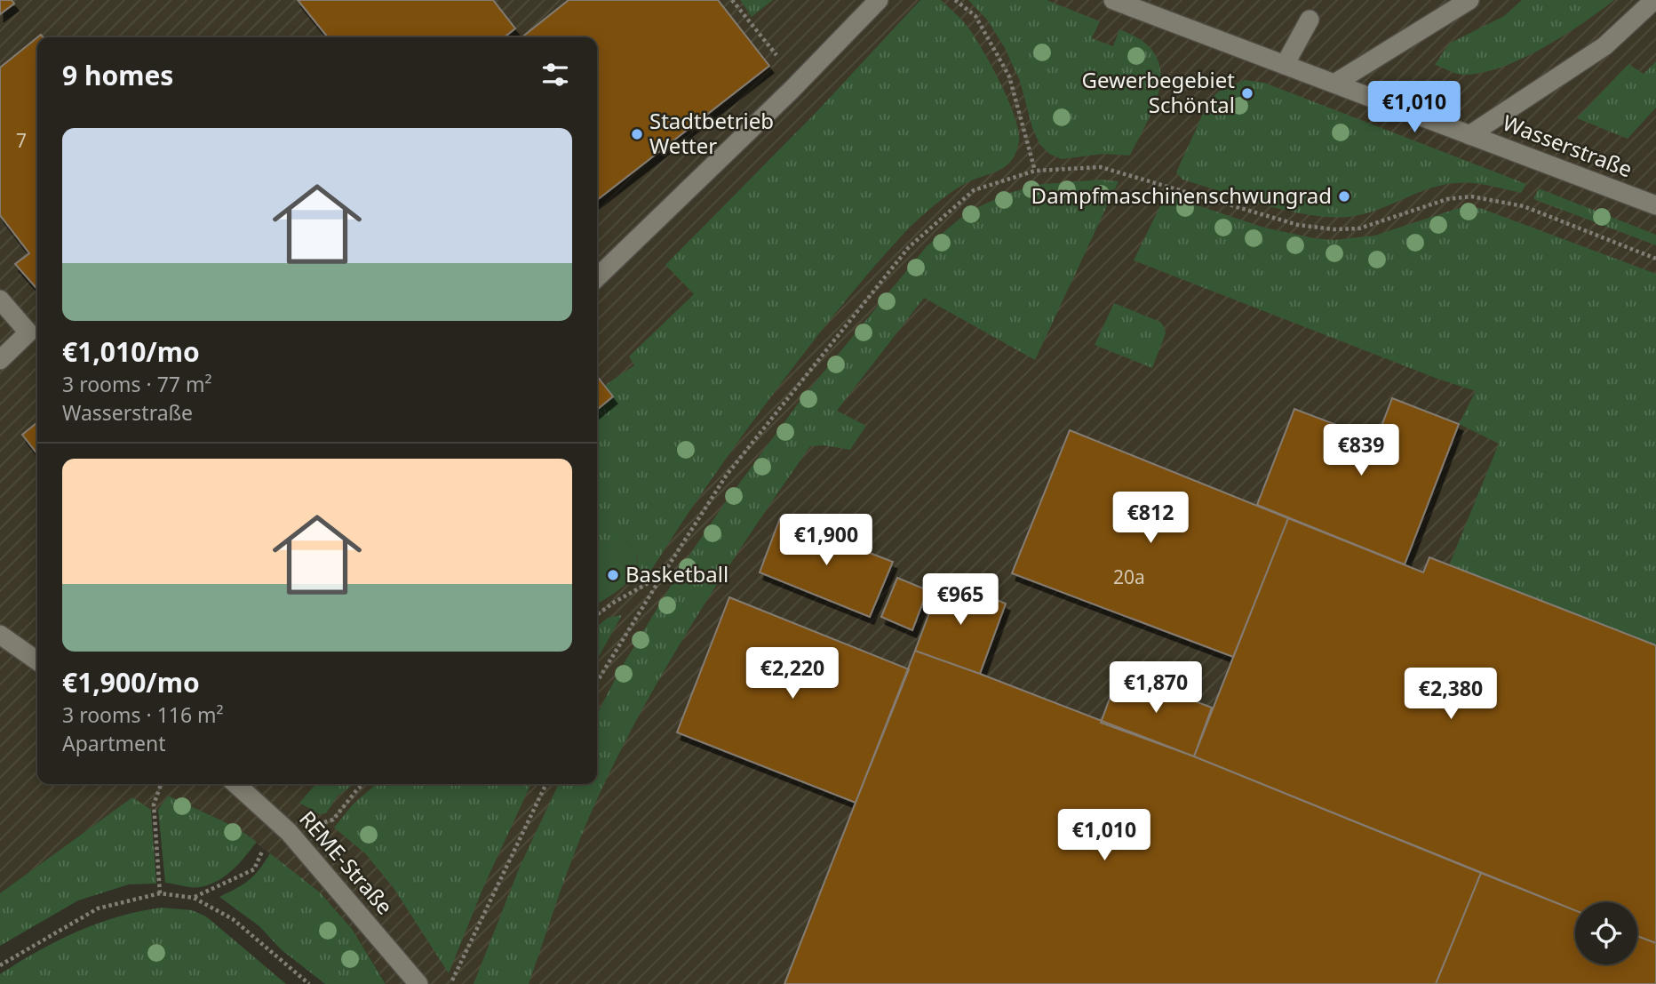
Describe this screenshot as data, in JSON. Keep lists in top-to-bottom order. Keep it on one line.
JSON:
{"streets":{"street":["Wasserstraße","REME-Straße"]},"places":["Gewerbegebiet Schöntal","Stadtbetrieb Wetter","Dampfmaschinenschwungrad","Basketball"],"house_numbers":["7","20a"],"page":{"heading":"9 homes","price":["€1,010","€839","€812","€1,900","€965","€2,220","€1,870","€2,380","€1,010"],"list":[{"name":"€1,010/mo","note":"3 rooms · 77 m² · Wasserstraße"},{"name":"€1,900/mo","note":"3 rooms · 116 m² · Apartment"}]}}
